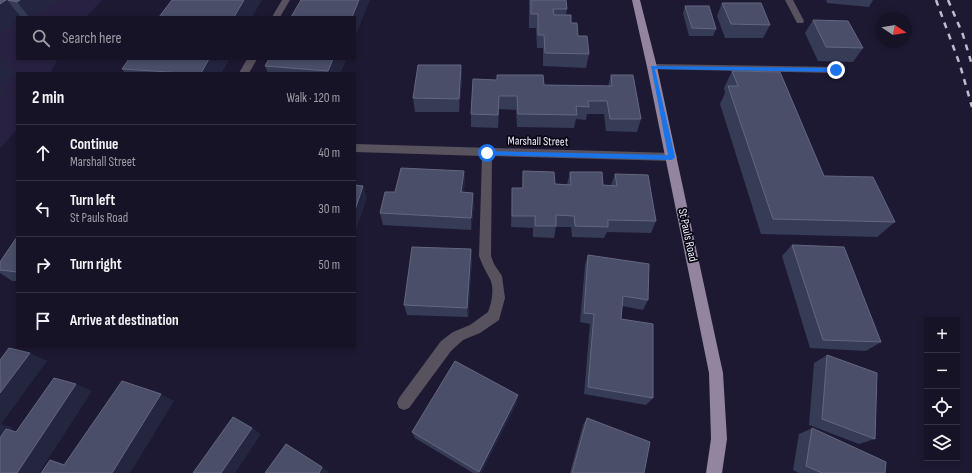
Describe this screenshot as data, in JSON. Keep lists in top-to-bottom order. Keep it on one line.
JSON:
{"streets":{"main road":["St Pauls Road"],"street":["Marshall Street"]},"crossings":[["Marshall Street","St Pauls Road"]],"north":"right","page":{"search":"Search here","heading":["2 min","Walk · 120 m"],"list":[["Continue","Marshall Street","40 m"],["Turn left","St Pauls Road","30 m"],["Turn right","50 m"],"Arrive at destination"],"map_buttons":["+","−"]}}
